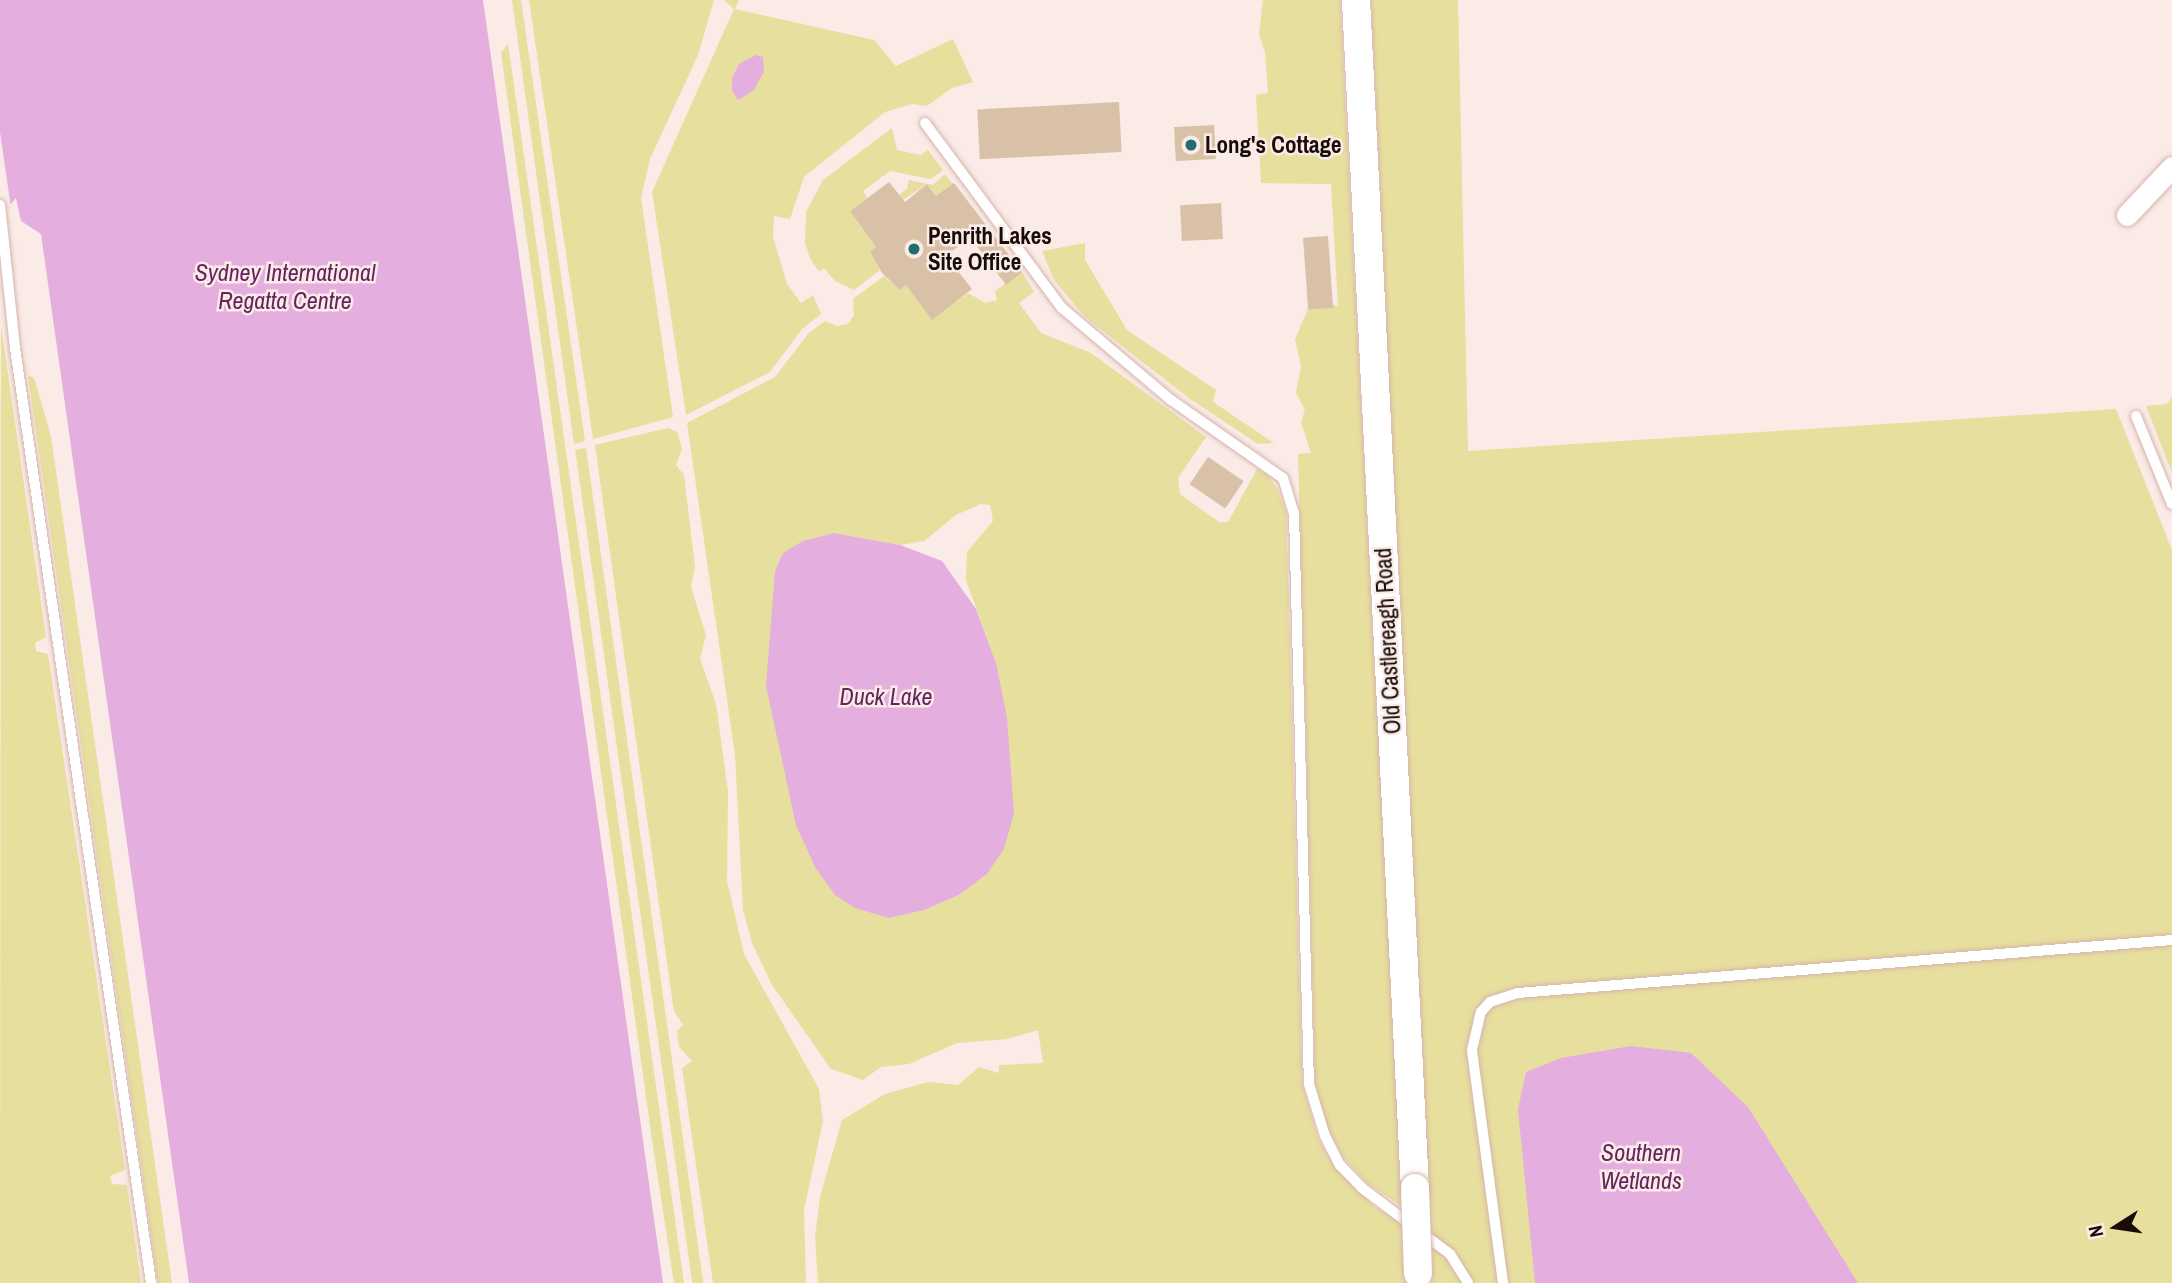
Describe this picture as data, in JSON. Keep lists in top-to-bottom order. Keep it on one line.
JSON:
{"streets":{"street":["Old Castlereagh Road"]},"water":["Sydney International Regatta Centre","Duck Lake","Southern Wetlands"],"places":["Long's Cottage","Penrith Lakes Site Office"],"north":"left"}
